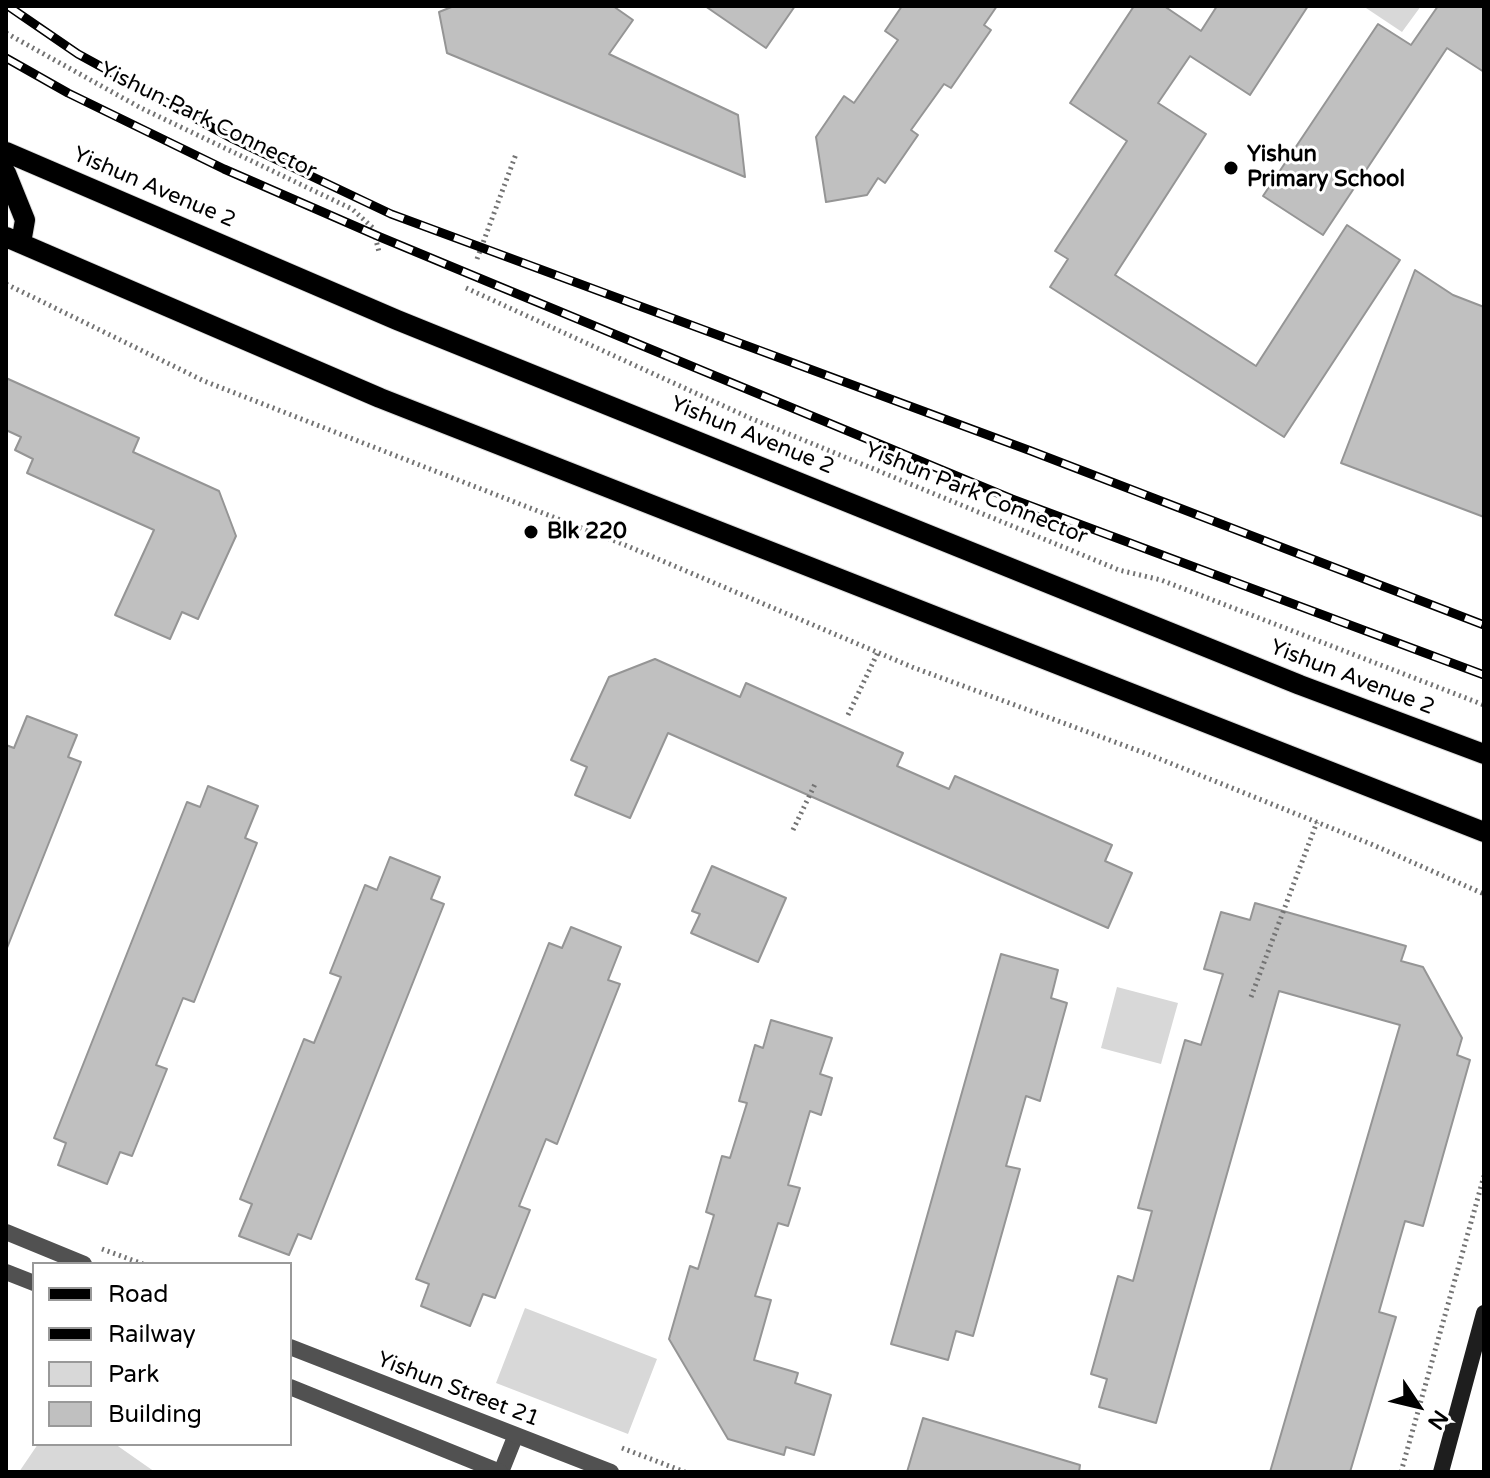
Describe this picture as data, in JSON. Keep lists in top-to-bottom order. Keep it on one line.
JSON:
{"streets":{"main road":["Yishun Avenue 2"],"street":["Yishun Street 21"],"path":["Yishun Park Connector"]},"places":["Yishun Primary School","Blk 220"],"legend":["Road","Railway","Park","Building"],"north":"bottom right"}
